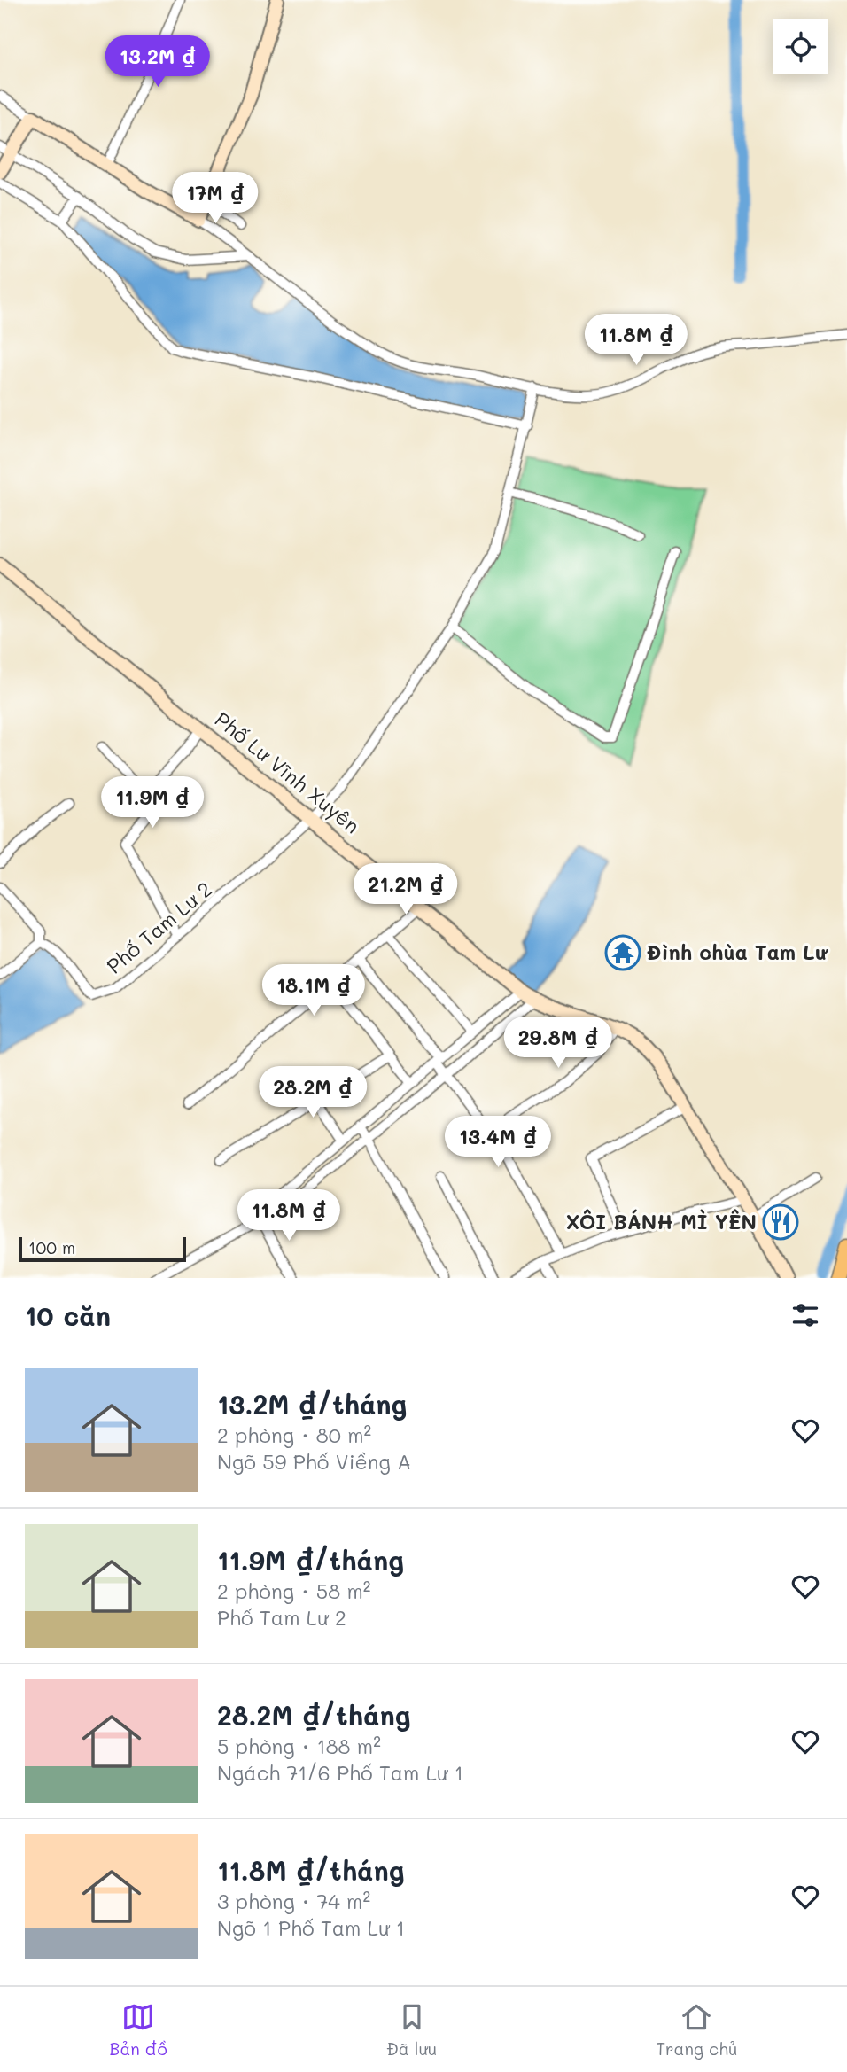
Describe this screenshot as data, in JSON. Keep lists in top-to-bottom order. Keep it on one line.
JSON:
{"streets":{"street":["Phố Lư Vĩnh Xuyên","Phố Tam Lư 2"]},"crossings":[["Phố Lư Vĩnh Xuyên","Phố Tam Lư 2"]],"places":{"temple":["Đình chùa Tam Lư"],"restaurant":["XÔI BÁNH MÌ YÊN"]},"scale_bar":"100 m","page":{"price":["13.2M ₫","17M ₫","11.8M ₫","11.9M ₫","21.2M ₫","18.1M ₫","29.8M ₫","28.2M ₫","13.4M ₫","11.8M ₫"],"scale":"100 m","heading":"10 căn","list":[{"name":"13.2M ₫/tháng","note":"2 phòng · 80 m² · Ngõ 59 Phố Viềng A"},{"name":"11.9M ₫/tháng","note":"2 phòng · 58 m² · Phố Tam Lư 2"},{"name":"28.2M ₫/tháng","note":"5 phòng · 188 m² · Ngách 71/6 Phố Tam Lư 1"},{"name":"11.8M ₫/tháng","note":"3 phòng · 74 m² · Ngõ 1 Phố Tam Lư 1"}],"tabs":["Bản đồ","Đã lưu","Trang chủ"]}}
